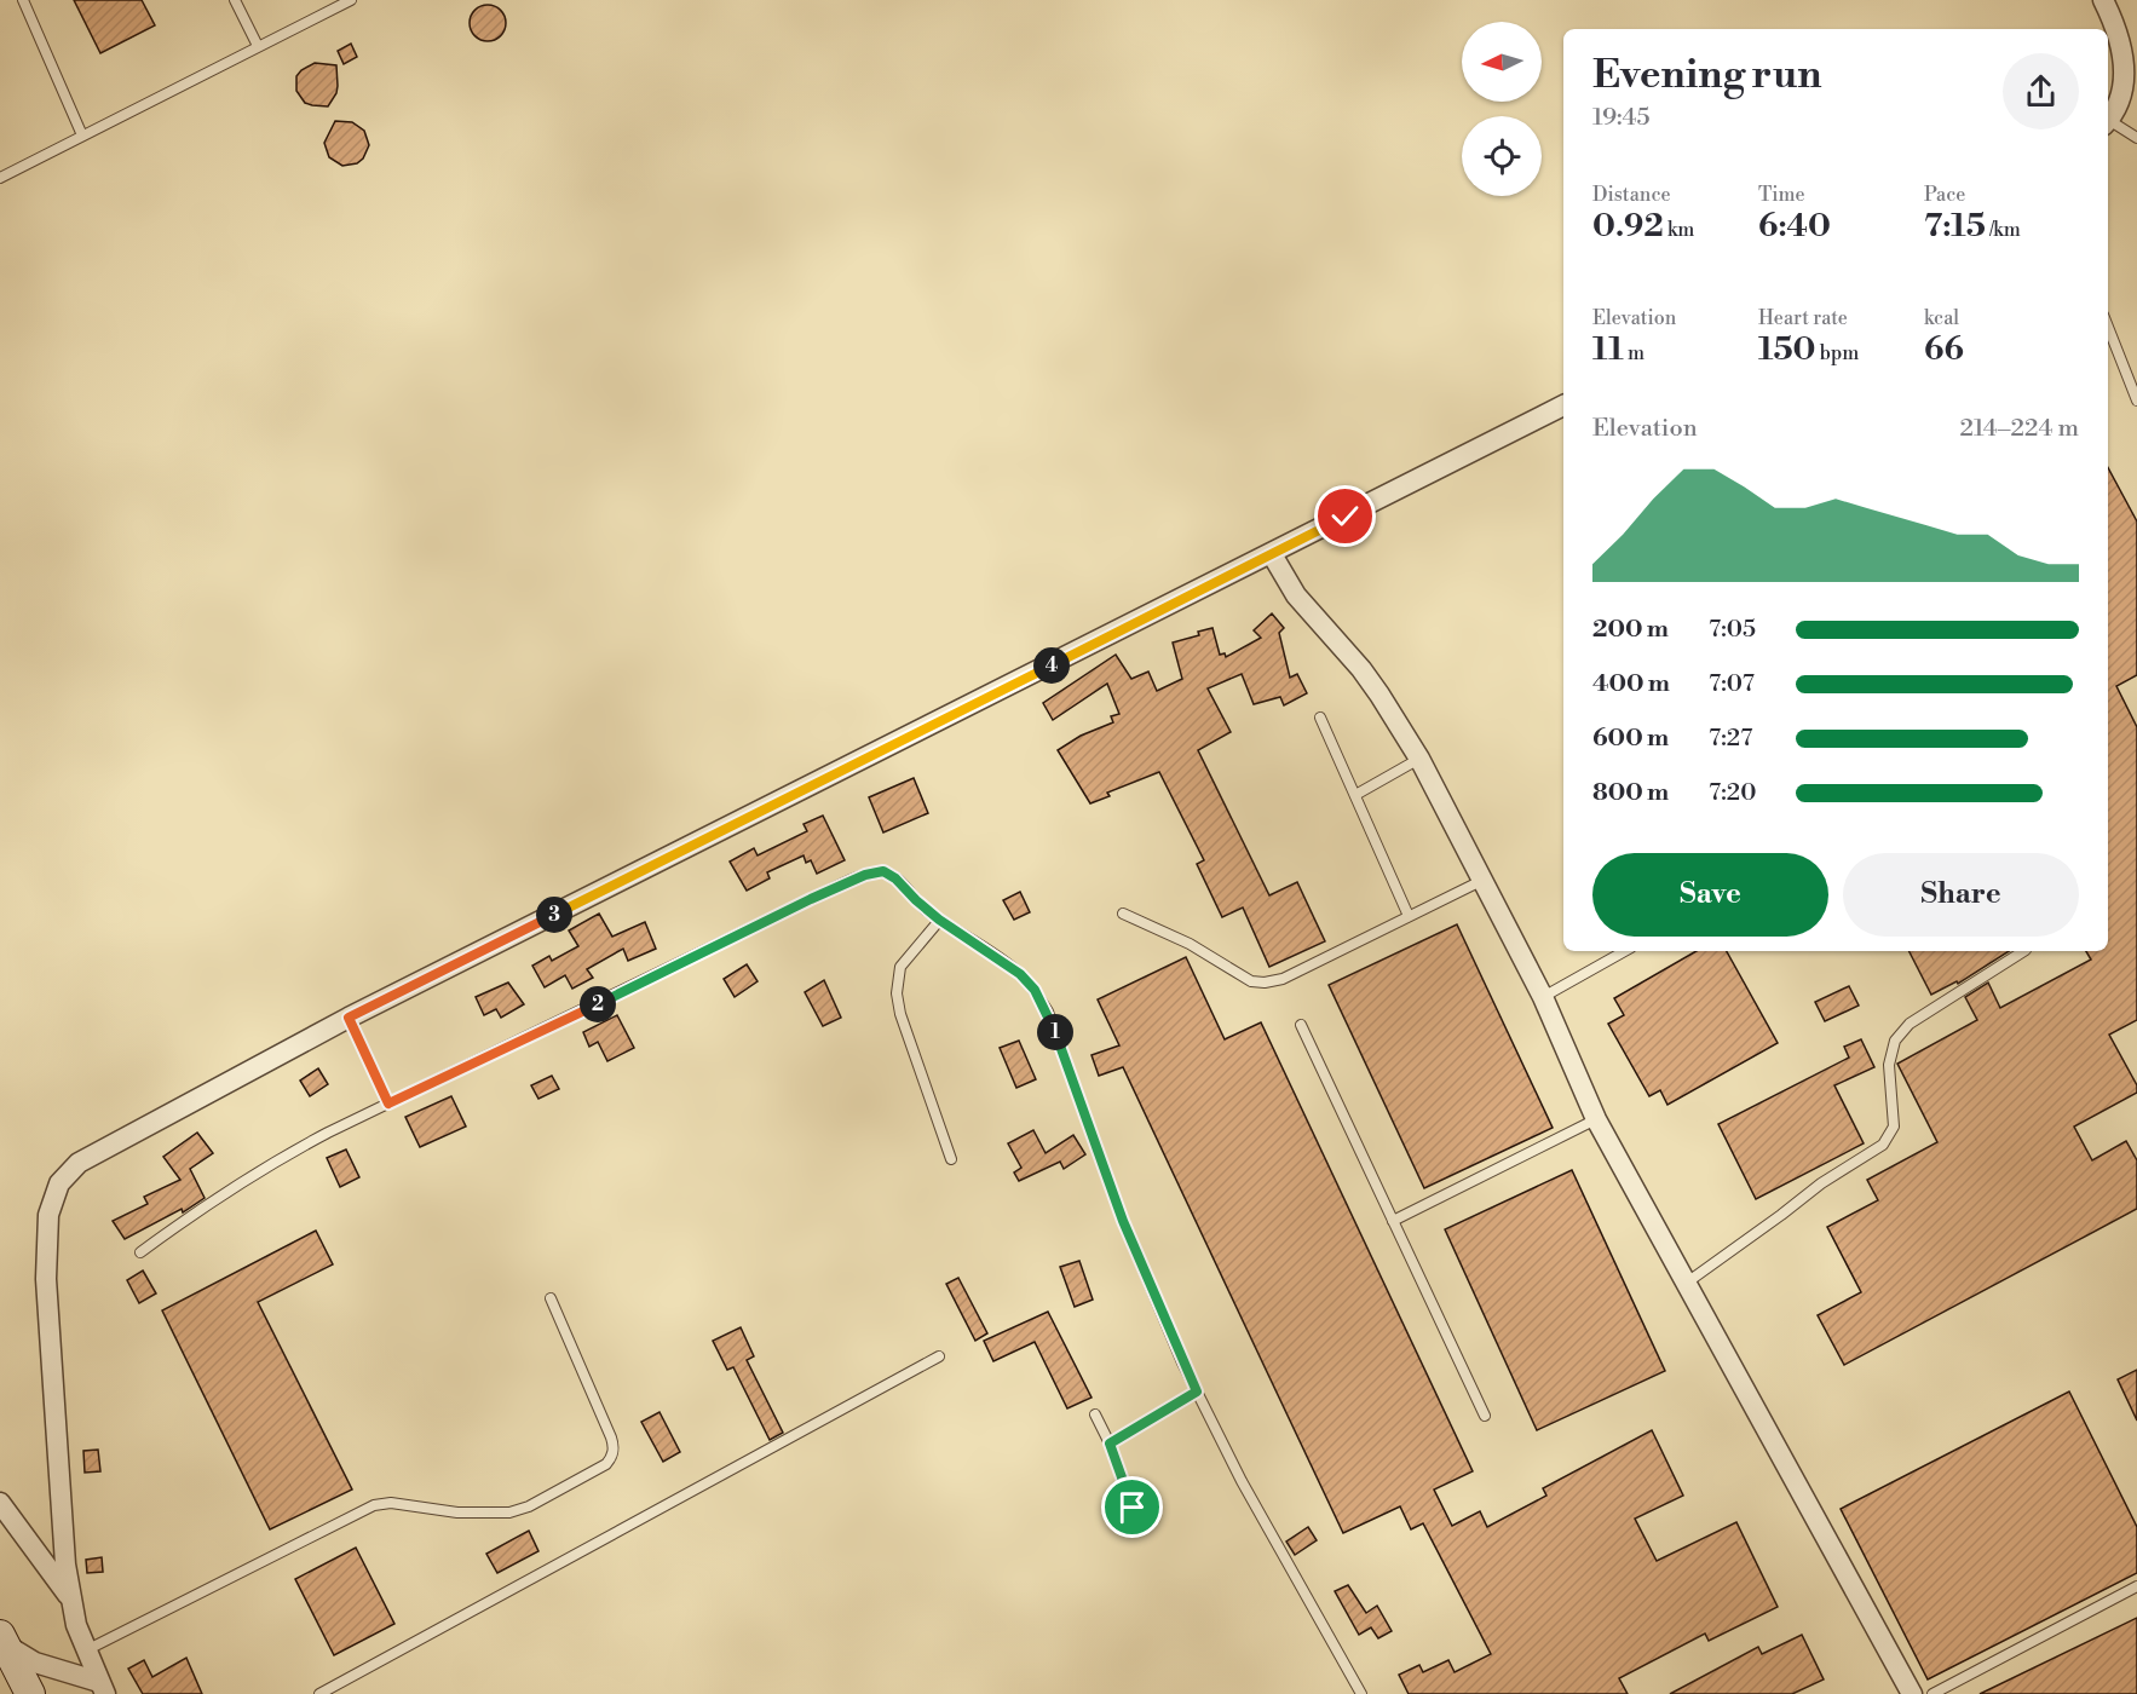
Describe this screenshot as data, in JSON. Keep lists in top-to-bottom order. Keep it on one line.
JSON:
{"north":"left","page":{"heading":["Evening run","19:45"],"stats":[["Distance","0.92 km"],["Time","6:40"],["Pace","7:15 /km"],["Elevation","11 m"],["Heart rate","150 bpm"],["kcal","66"]],"chart":["Elevation","214–224 m"],"list":[{"name":"200 m","note":"7:05"},{"name":"400 m","note":"7:07"},{"name":"600 m","note":"7:27"},{"name":"800 m","note":"7:20"}],"pins":["4","3","2","1"],"buttons":["Save","Share"]}}
